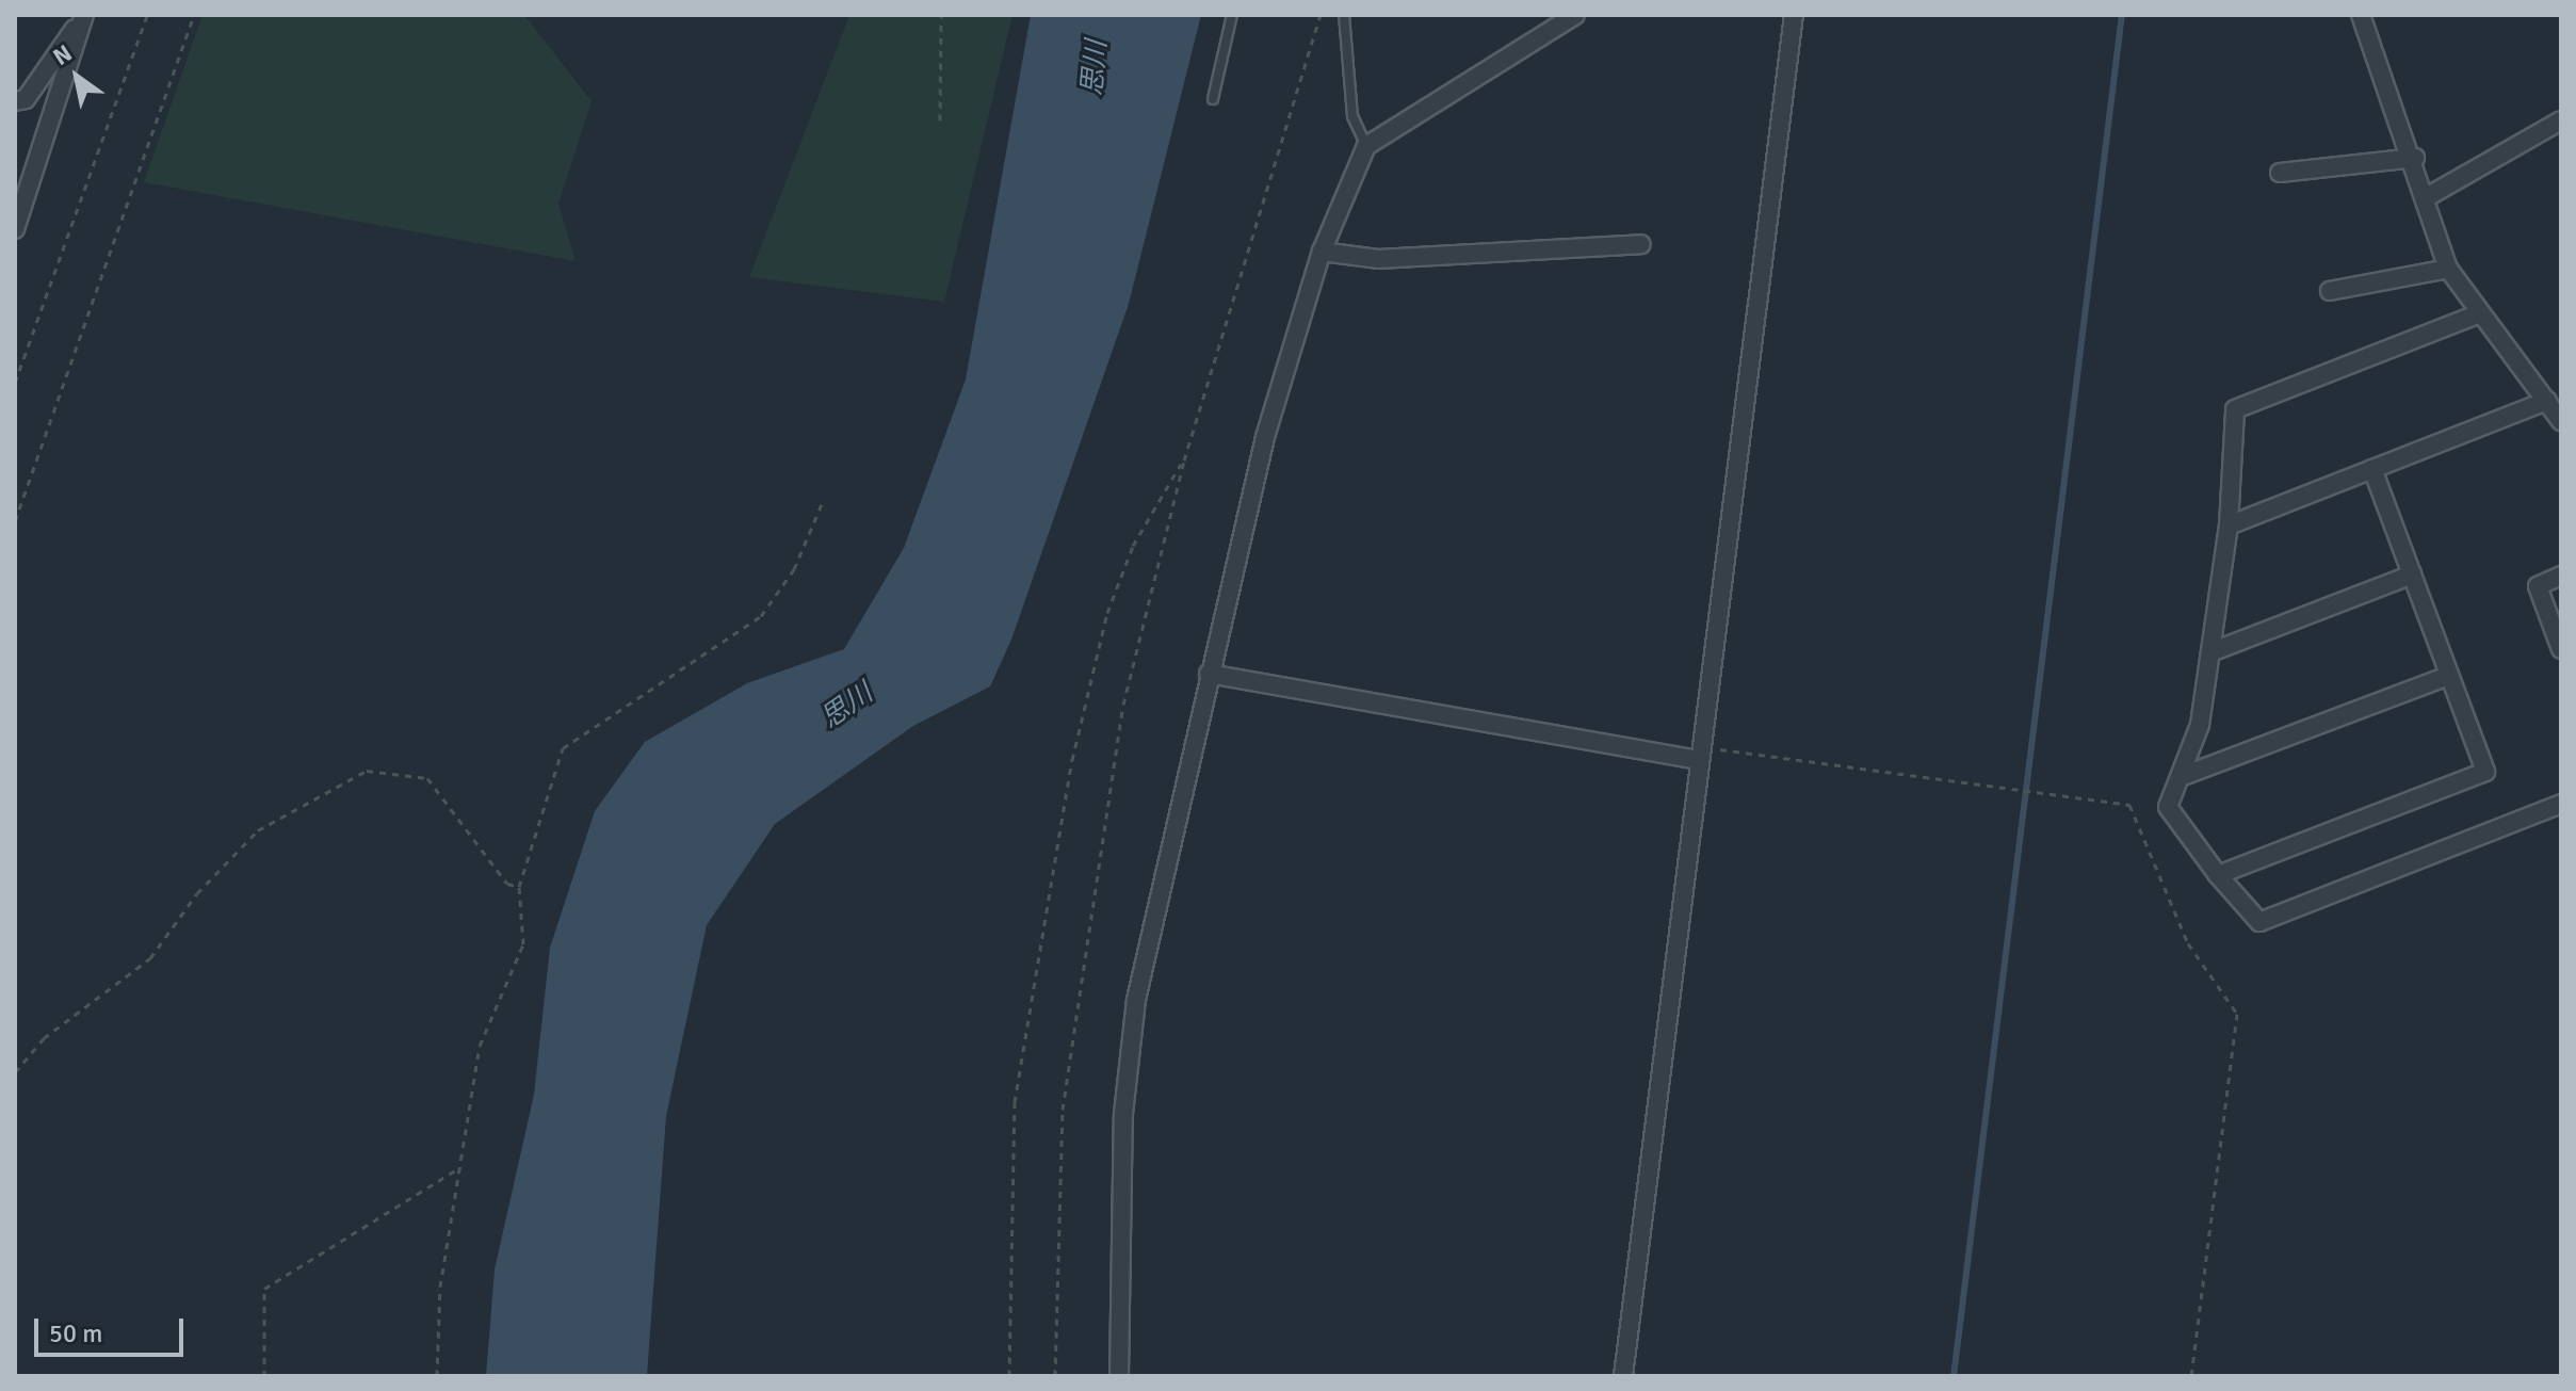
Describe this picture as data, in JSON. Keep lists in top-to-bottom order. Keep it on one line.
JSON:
{"water":["思川"],"scale_bar":"50 m","north":"top left"}
